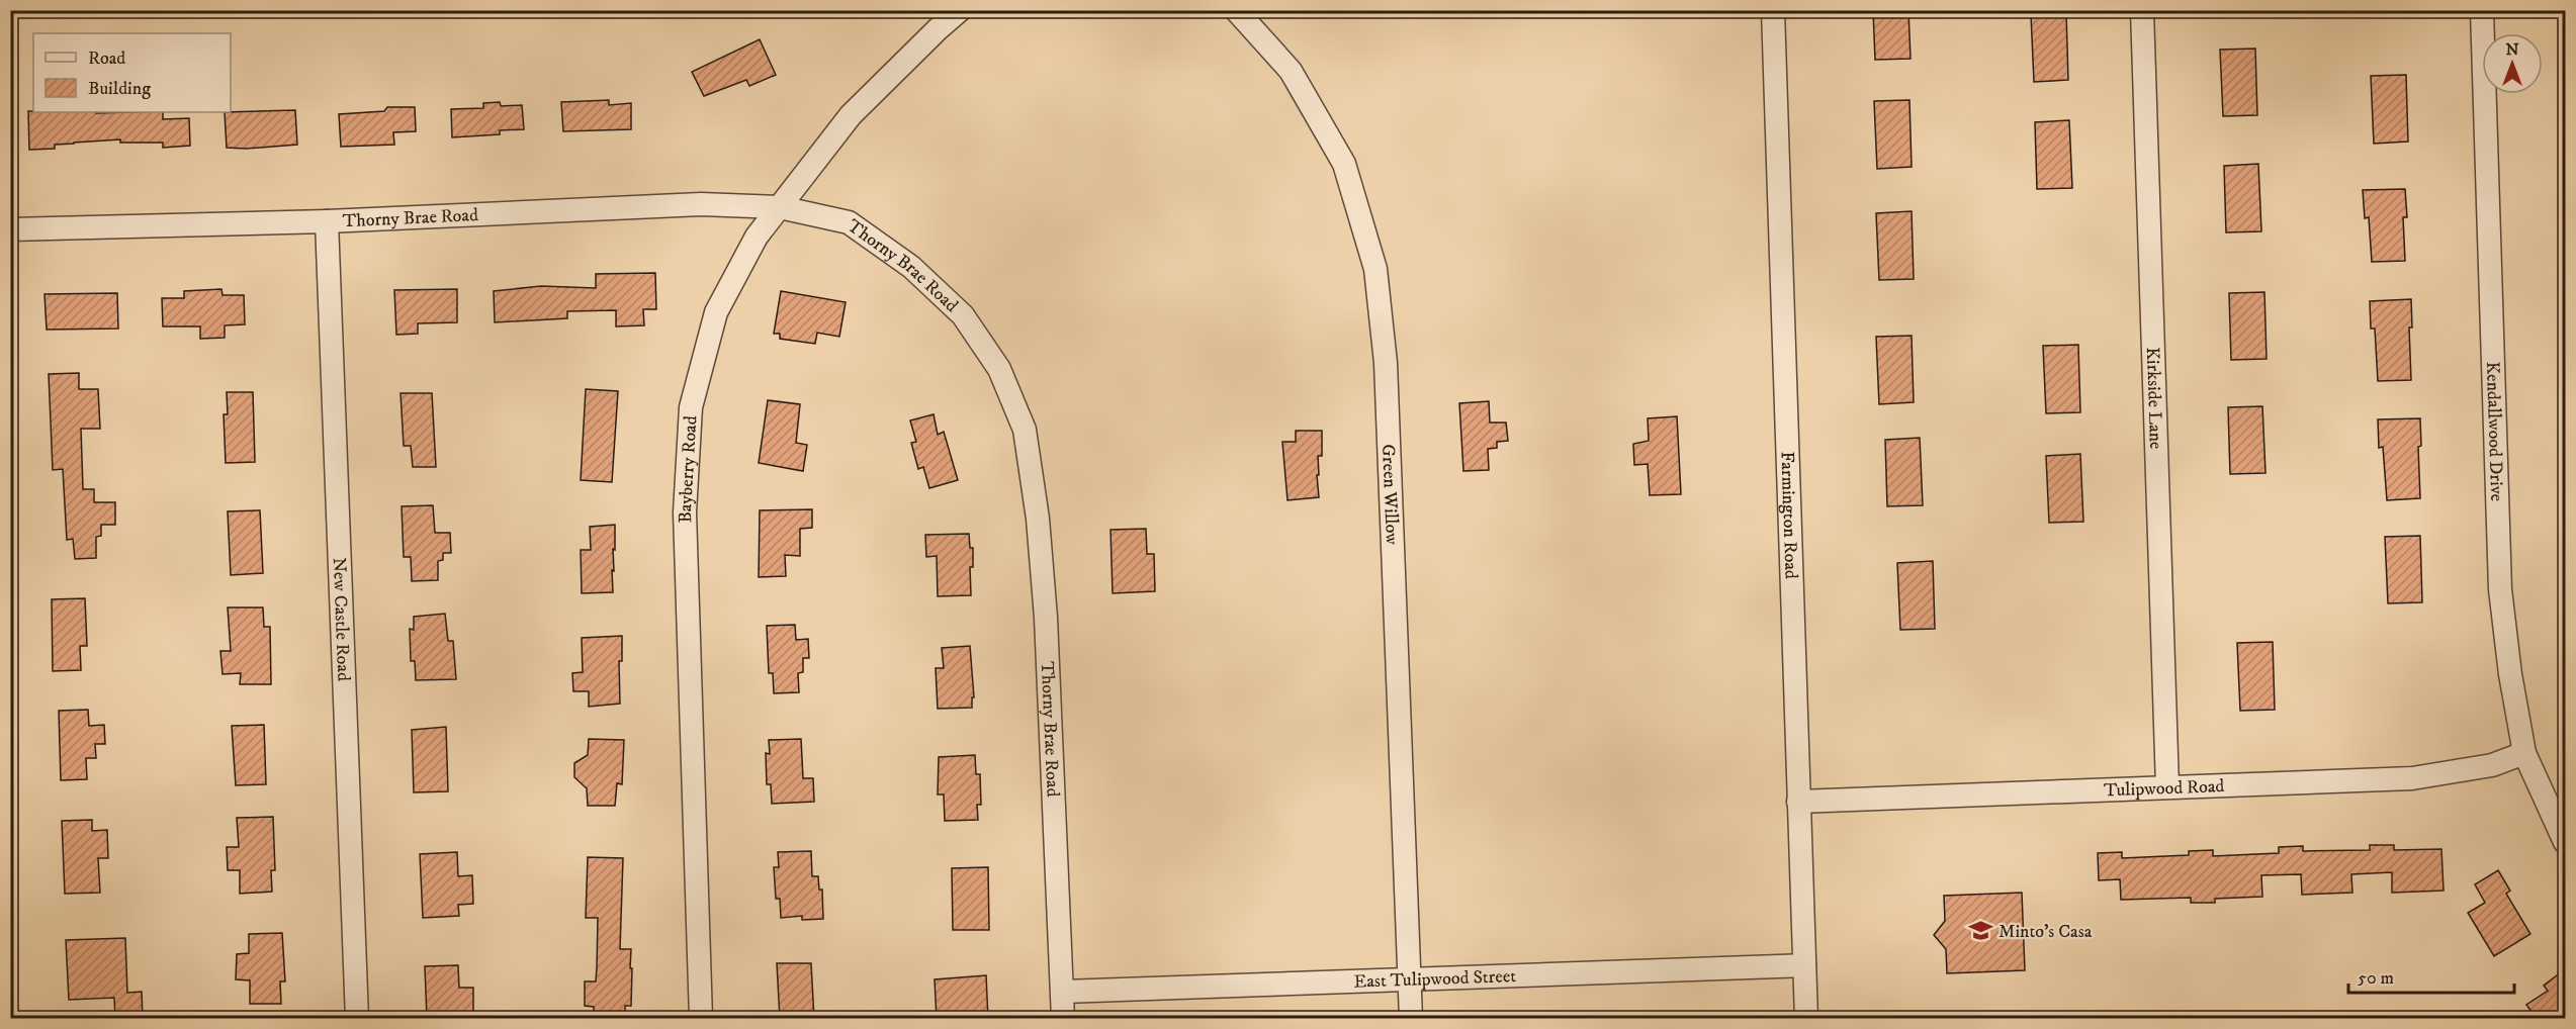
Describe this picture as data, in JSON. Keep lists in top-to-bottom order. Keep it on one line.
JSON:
{"streets":{"street":["Thorny Brae Road","Kirkside Lane","Kendallwood Drive","Bayberry Road","Green Willow","Farmington Road","New Castle Road","Tulipwood Road","East Tulipwood Street"]},"crossings":[["Thorny Brae Road","Bayberry Road"],["Thorny Brae Road","New Castle Road"],["Thorny Brae Road","East Tulipwood Street"],["Kirkside Lane","Tulipwood Road"],["Kendallwood Drive","Tulipwood Road"],["Green Willow","East Tulipwood Street"],["Farmington Road","Tulipwood Road"],["Farmington Road","East Tulipwood Street"]],"places":{"school or university":["Minto's Casa"]},"legend":["Road","Building"],"scale_bar":"50 m","north":"top"}
